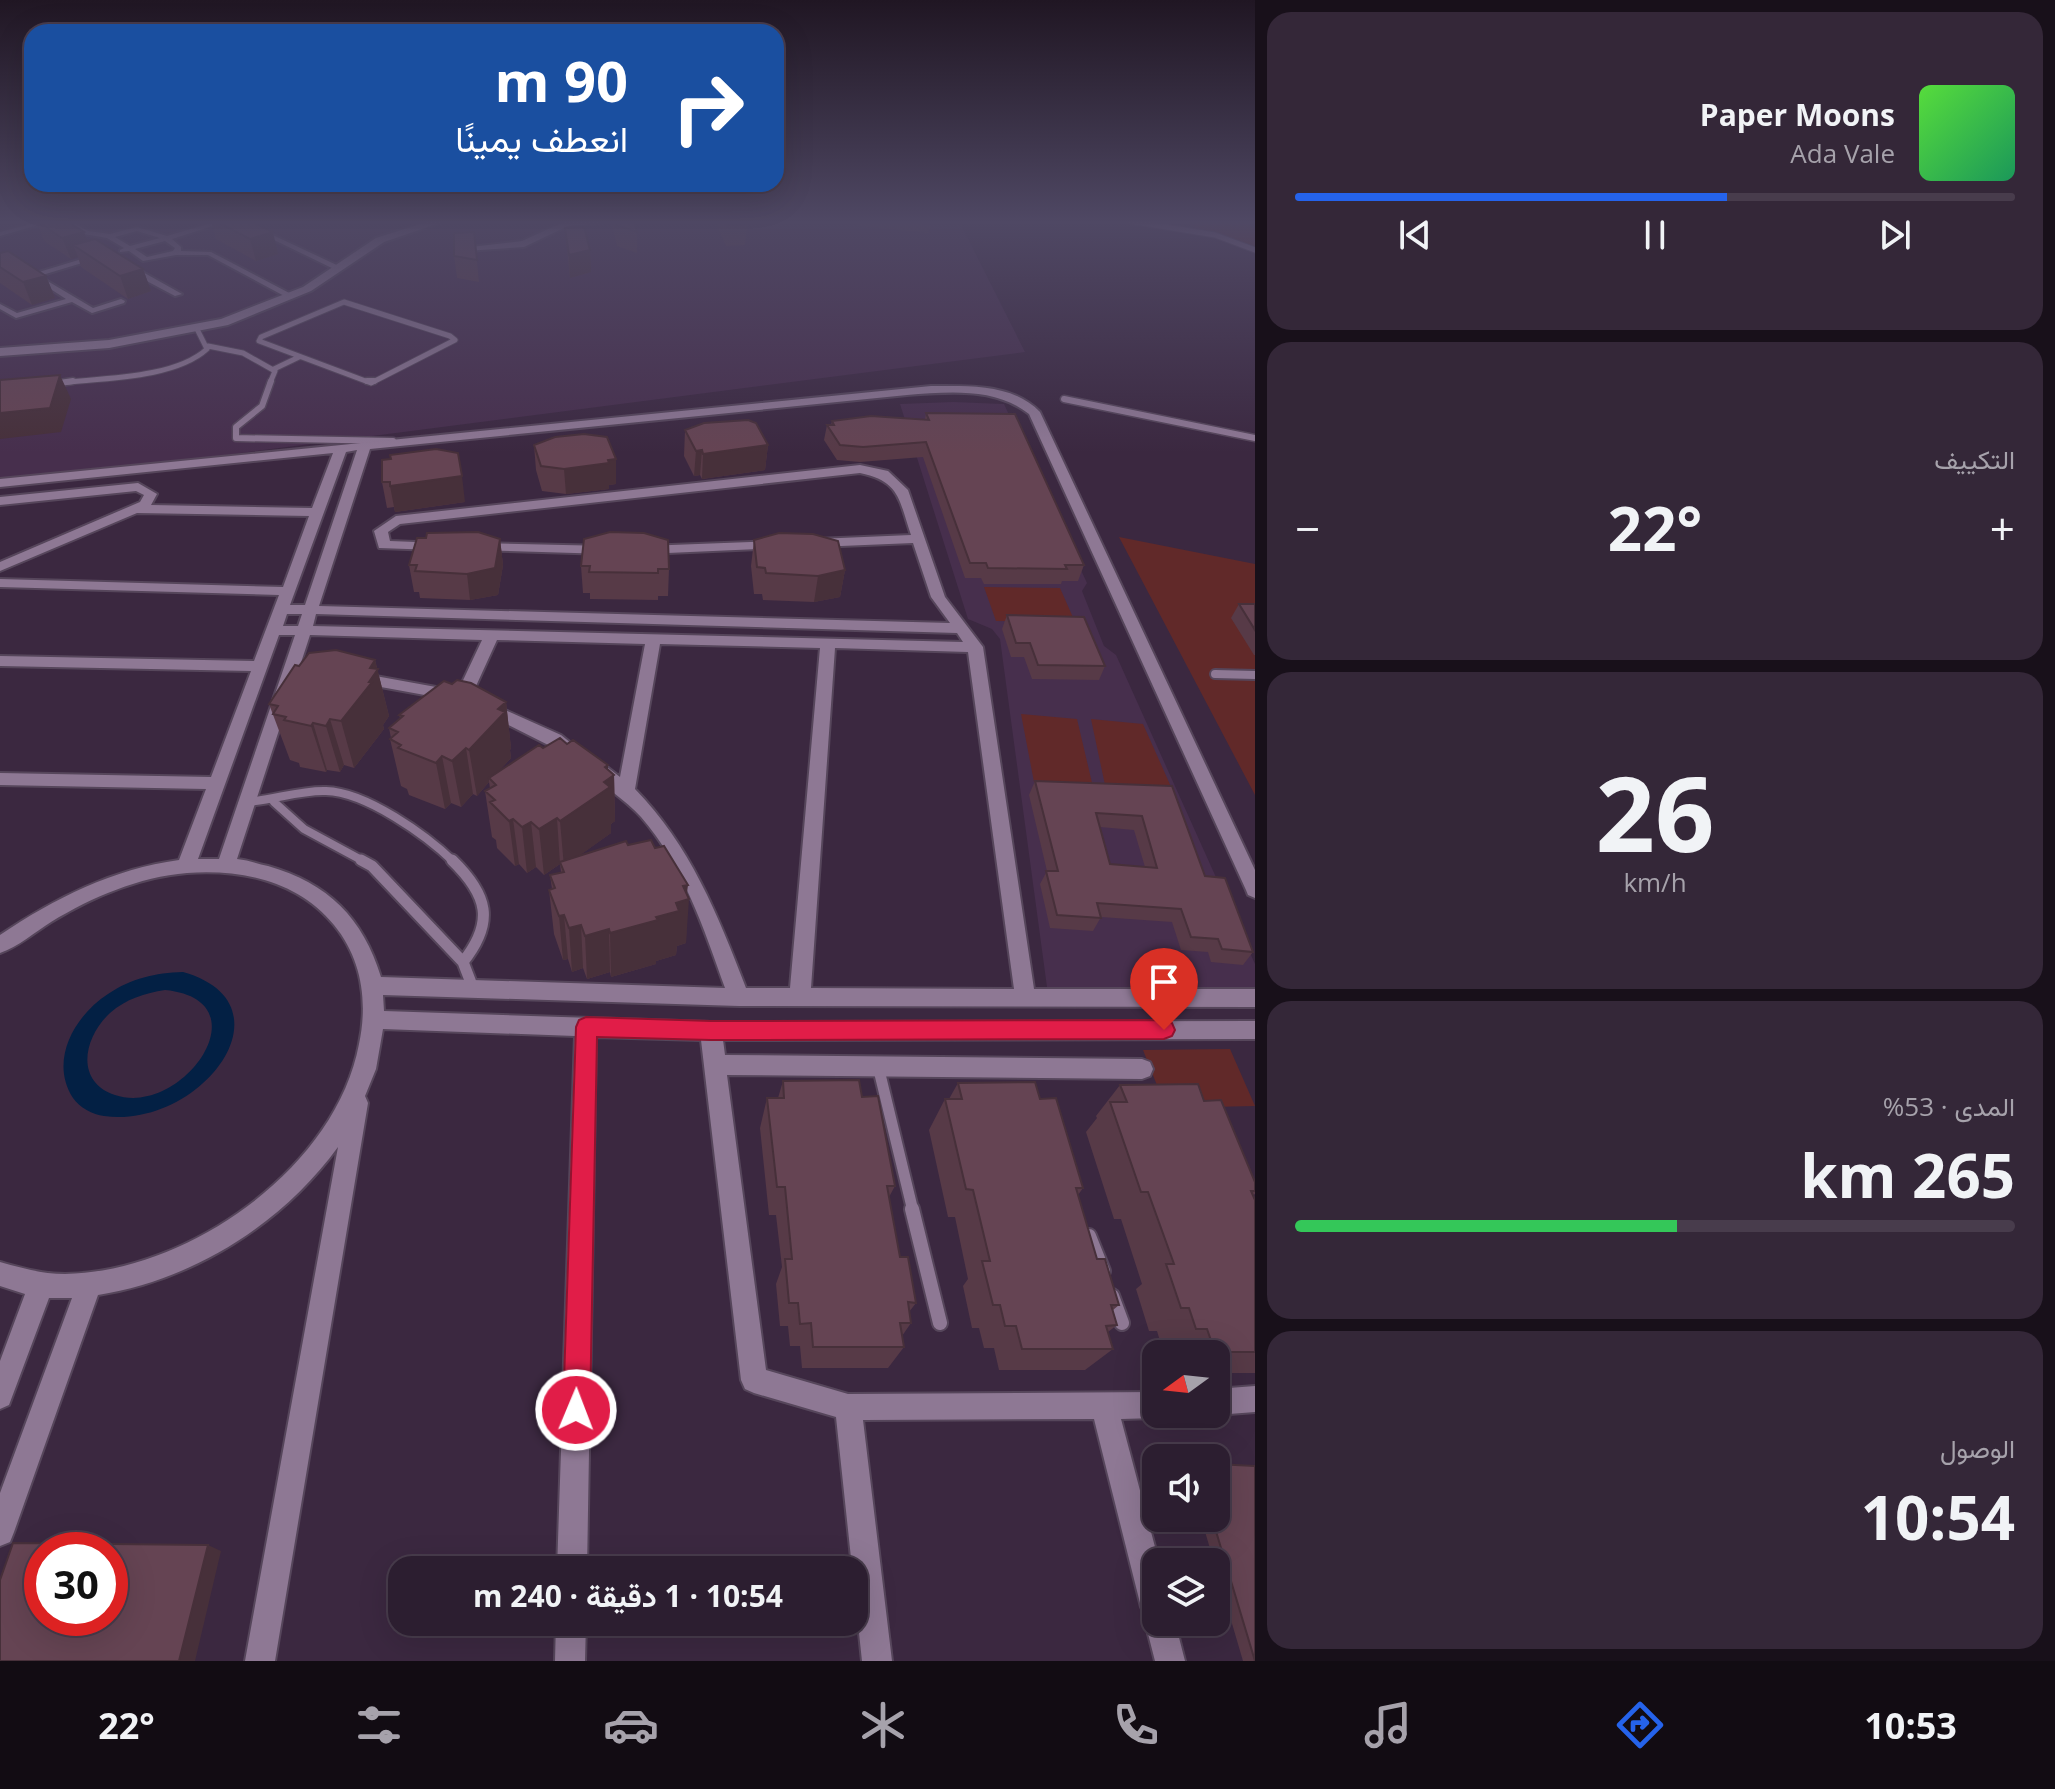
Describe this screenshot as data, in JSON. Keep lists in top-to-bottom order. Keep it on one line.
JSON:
{"north":"left","page":{"turn":["90 m","انعطف يمينًا"],"song":["Paper Moons","Ada Vale"],"tile":["التكييف",["26","km/h"],["المدى · 53%","265 km"],["الوصول","10:54"]],"heat":["−","22°","+"],"limit":"30","trip":"10:54 · 1 دقيقة · 240 m","tabs":["10:53","22°"]}}
